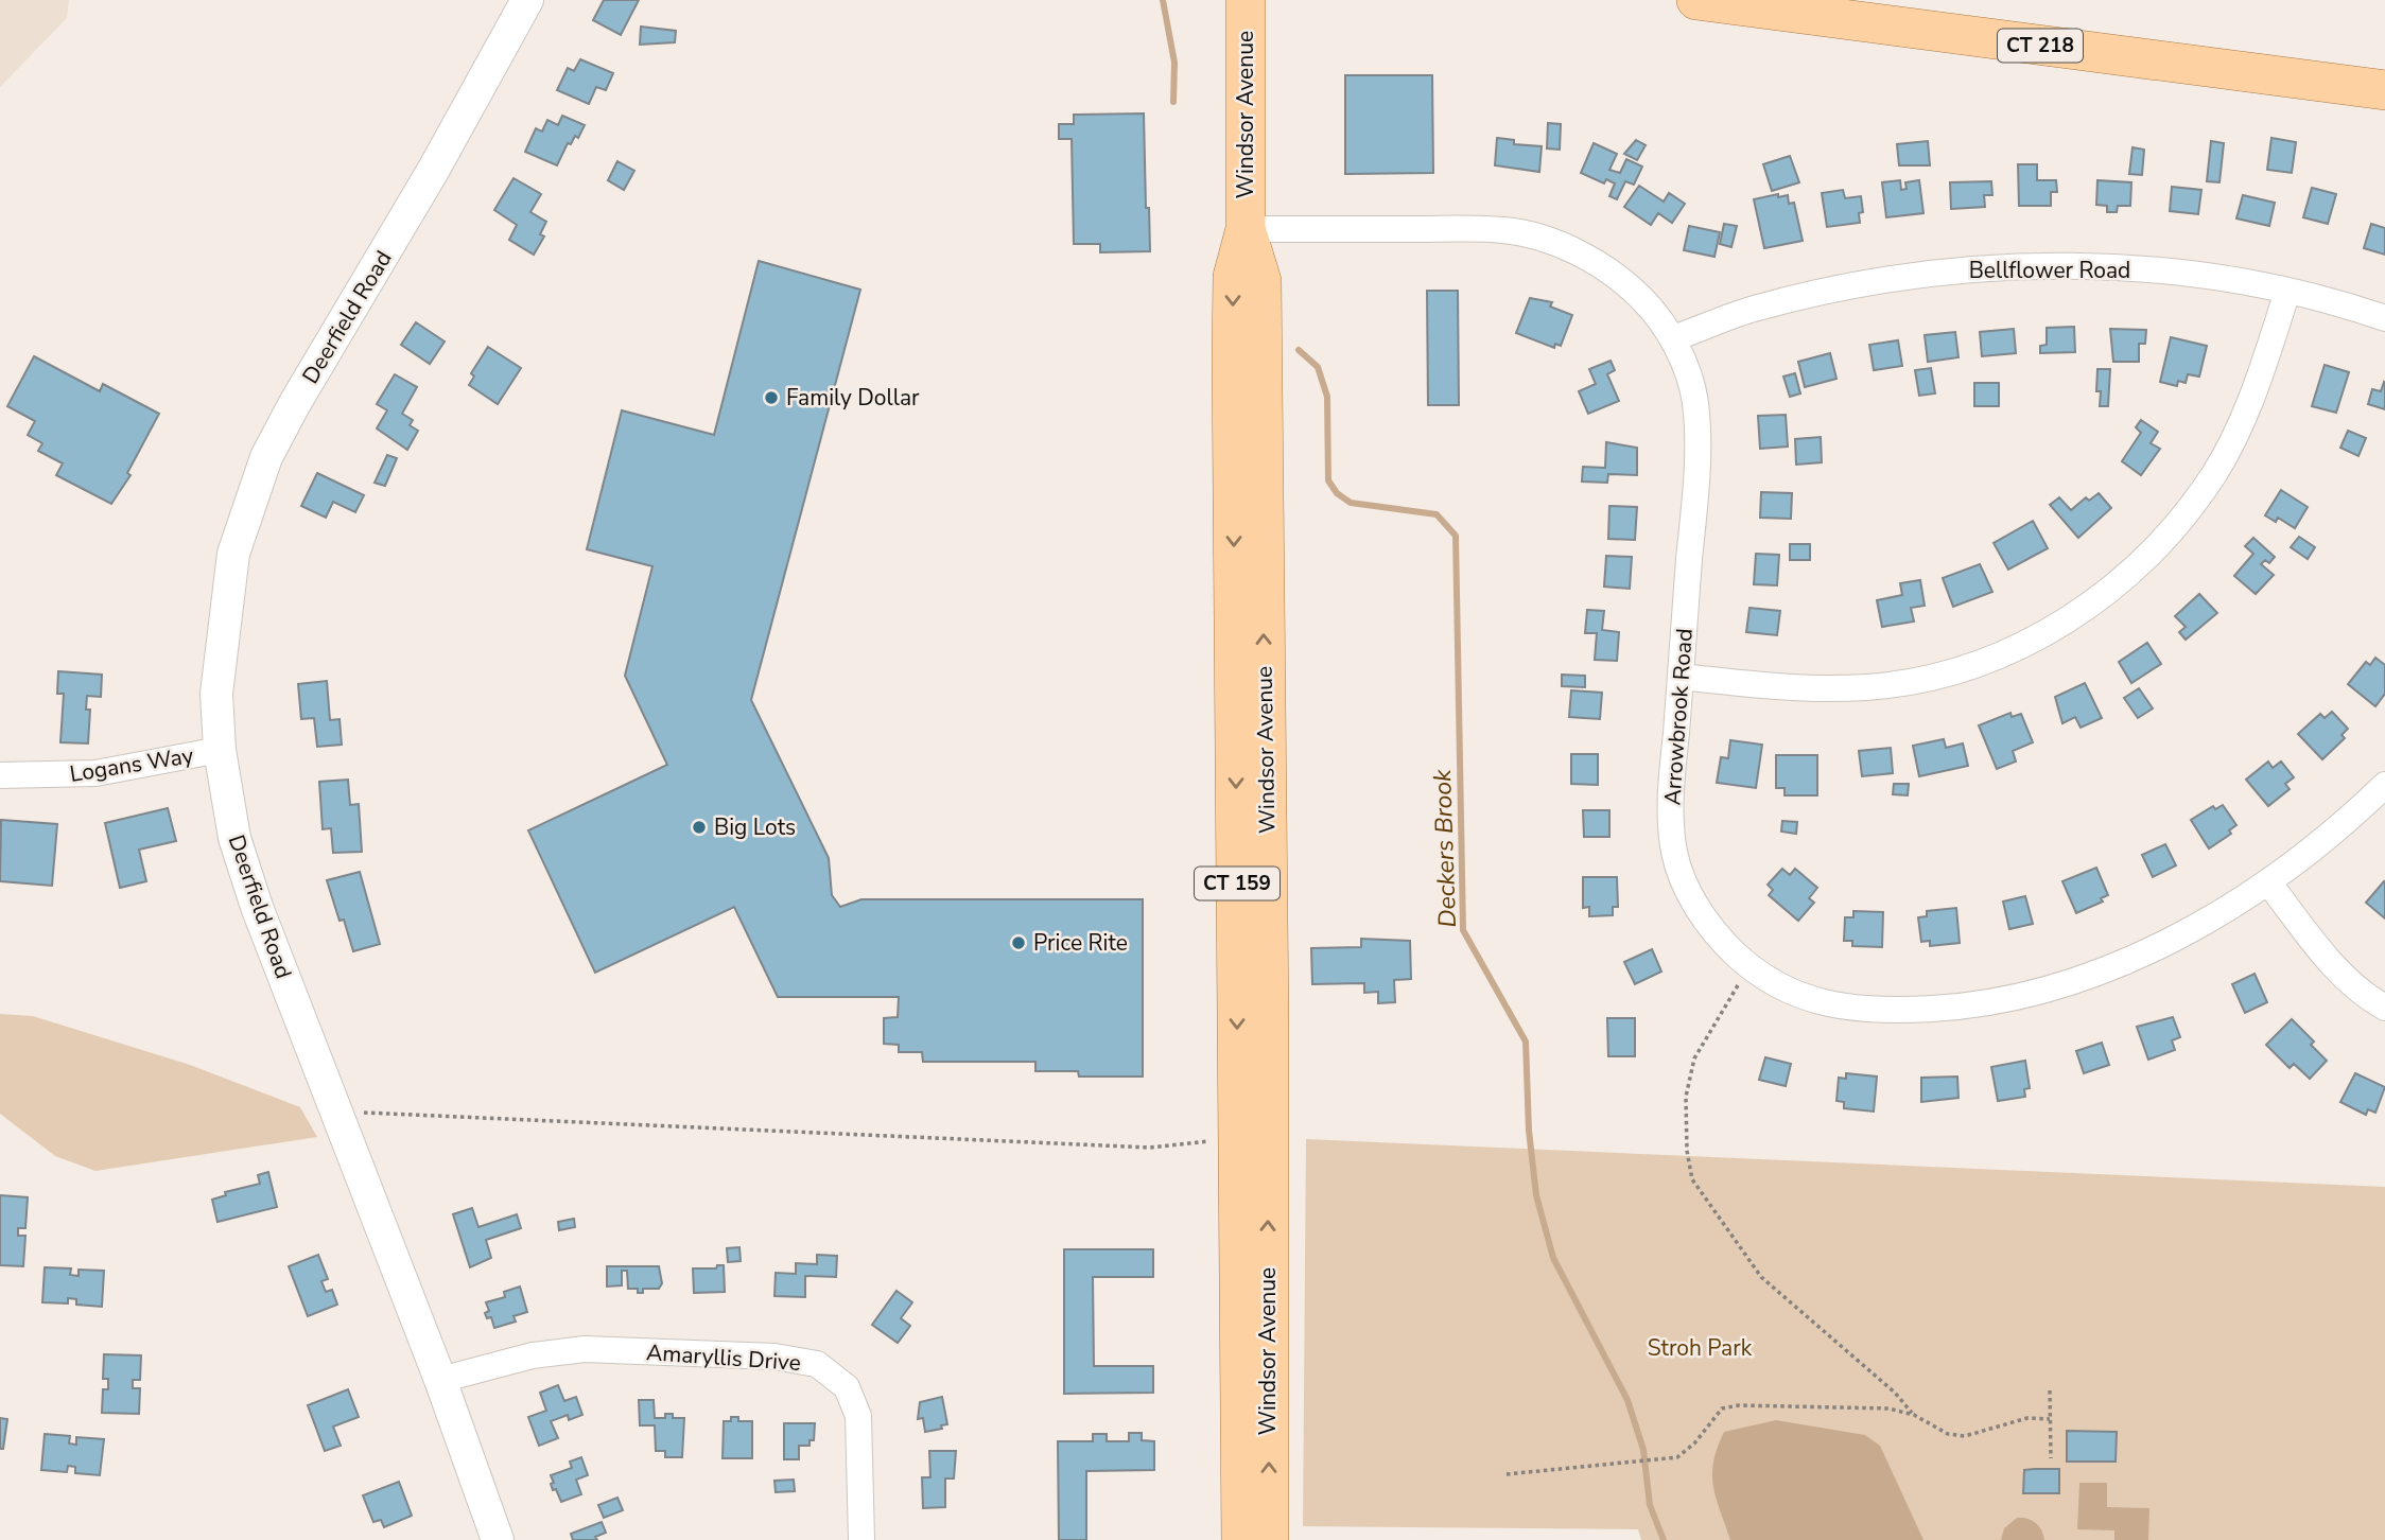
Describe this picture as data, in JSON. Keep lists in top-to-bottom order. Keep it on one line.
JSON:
{"streets":{"main road":["CT 218","Windsor Avenue","CT 159"],"street":["Bellflower Road","Deerfield Road","Arrowbrook Road","Logans Way","Amaryllis Drive"]},"crossings":[["Windsor Avenue","Arrowbrook Road"],["Bellflower Road","Arrowbrook Road"],["Deerfield Road","Logans Way"],["Deerfield Road","Amaryllis Drive"]],"water":["Deckers Brook"],"parks":["Stroh Park"],"places":["Family Dollar","Big Lots","Price Rite"]}
